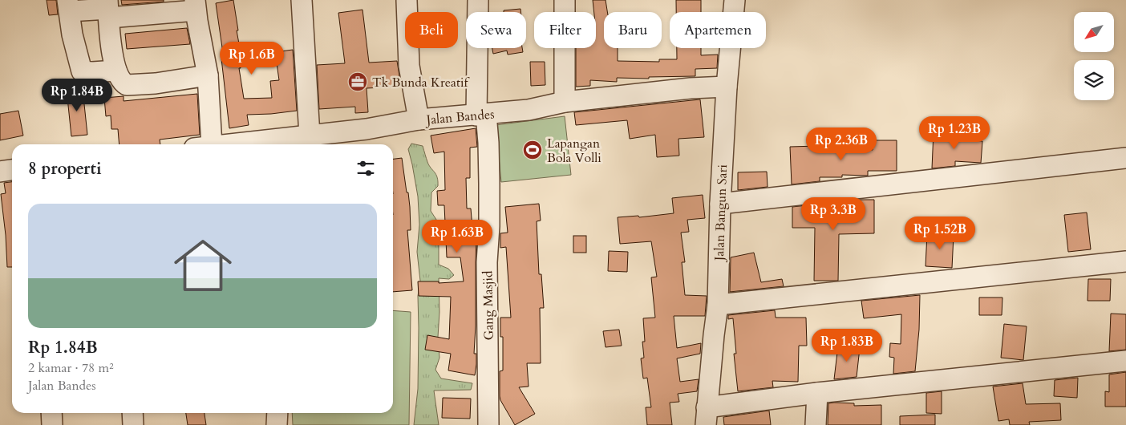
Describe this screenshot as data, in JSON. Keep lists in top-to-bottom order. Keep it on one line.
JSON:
{"streets":{"street":["Jalan Bandes","Jalan Bangun Sari","Gang Masjid"]},"crossings":[["Jalan Bandes","Jalan Bangun Sari"],["Jalan Bandes","Gang Masjid"]],"places":{"office":["Tk Bunda Kreatif"],"sports":["Lapangan Bola Volli"]},"north":"bottom left","page":{"chip":["Beli","Sewa","Filter","Baru","Apartemen"],"price":["Rp 1.6B","Rp 1.84B","Rp 1.23B","Rp 2.36B","Rp 3.3B","Rp 1.52B","Rp 1.63B","Rp 1.83B"],"heading":"8 properti","list":[{"name":"Rp 1.84B","note":"2 kamar · 78 m² · Jalan Bandes"}]}}
